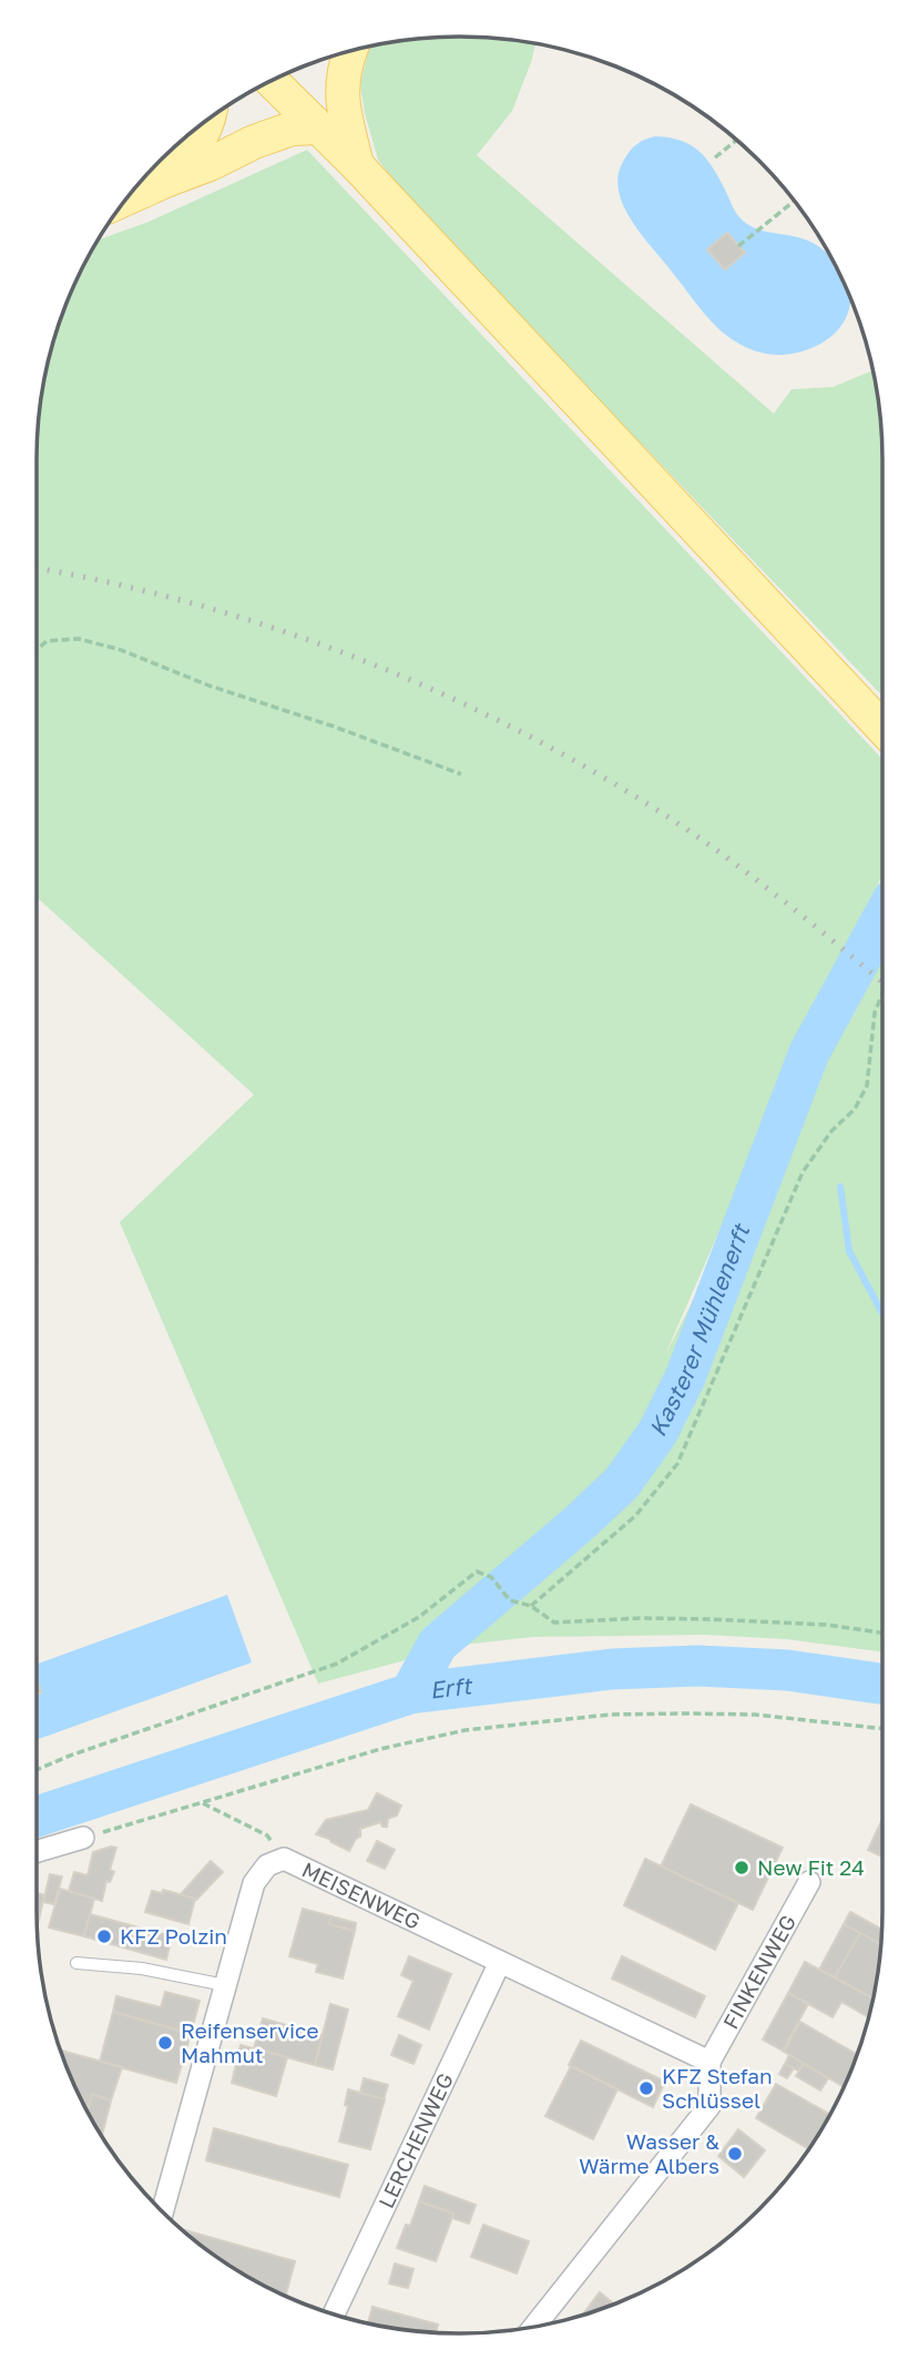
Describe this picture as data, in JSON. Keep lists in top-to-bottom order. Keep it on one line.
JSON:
{"streets":{"street":["MEISENWEG","FINKENWEG","LERCHENWEG"]},"crossings":[["MEISENWEG","FINKENWEG"],["MEISENWEG","LERCHENWEG"]],"water":["Kasterer Mühlenerft","Erft"],"places":["New Fit 24","KFZ Polzin","Reifenservice Mahmut","KFZ Stefan Schlüssel","Wasser & Wärme Albers"]}
